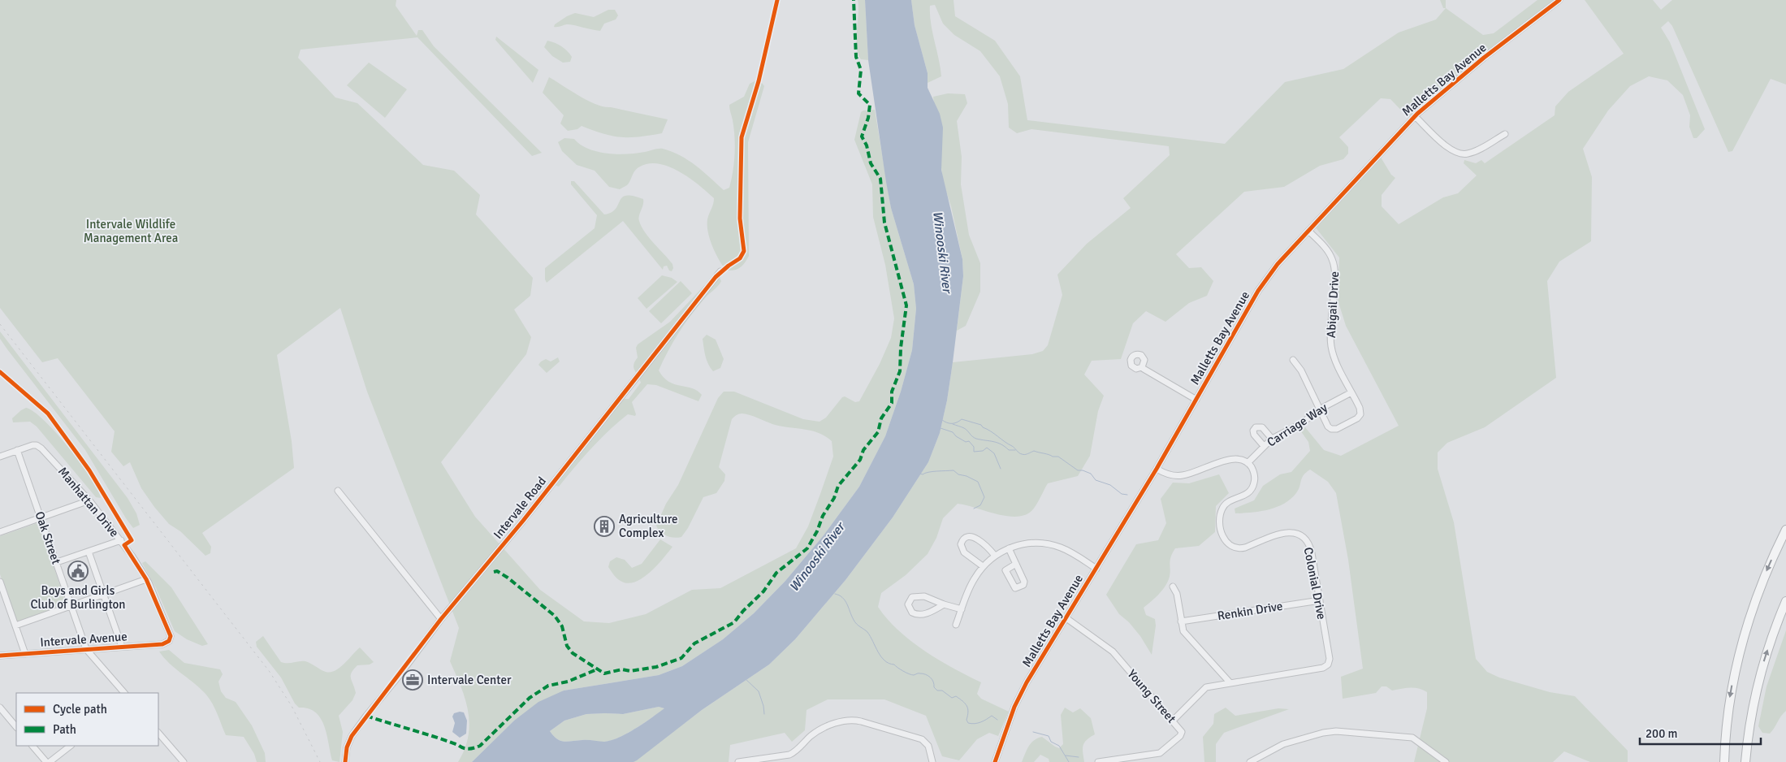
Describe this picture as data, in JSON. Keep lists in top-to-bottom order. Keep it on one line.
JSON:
{"streets":{"street":["Malletts Bay Avenue","Abigail Drive","Carriage Way","Manhattan Drive","Intervale Road","Oak Street","Colonial Drive","Renkin Drive","Intervale Avenue","Young Street"]},"crossings":[["Malletts Bay Avenue","Abigail Drive"],["Malletts Bay Avenue","Young Street"],["Abigail Drive","Carriage Way"],["Carriage Way","Colonial Drive"],["Manhattan Drive","Oak Street"],["Manhattan Drive","Intervale Avenue"],["Oak Street","Intervale Avenue"],["Colonial Drive","Renkin Drive"],["Colonial Drive","Young Street"]],"water":["Winooski River"],"parks":["Intervale Wildlife Management Area"],"places":{"building":["Agriculture Complex"],"public building":["Boys and Girls Club of Burlington"],"office":["Intervale Center"]},"legend":["Cycle path","Path"],"scale_bar":"200 m"}
